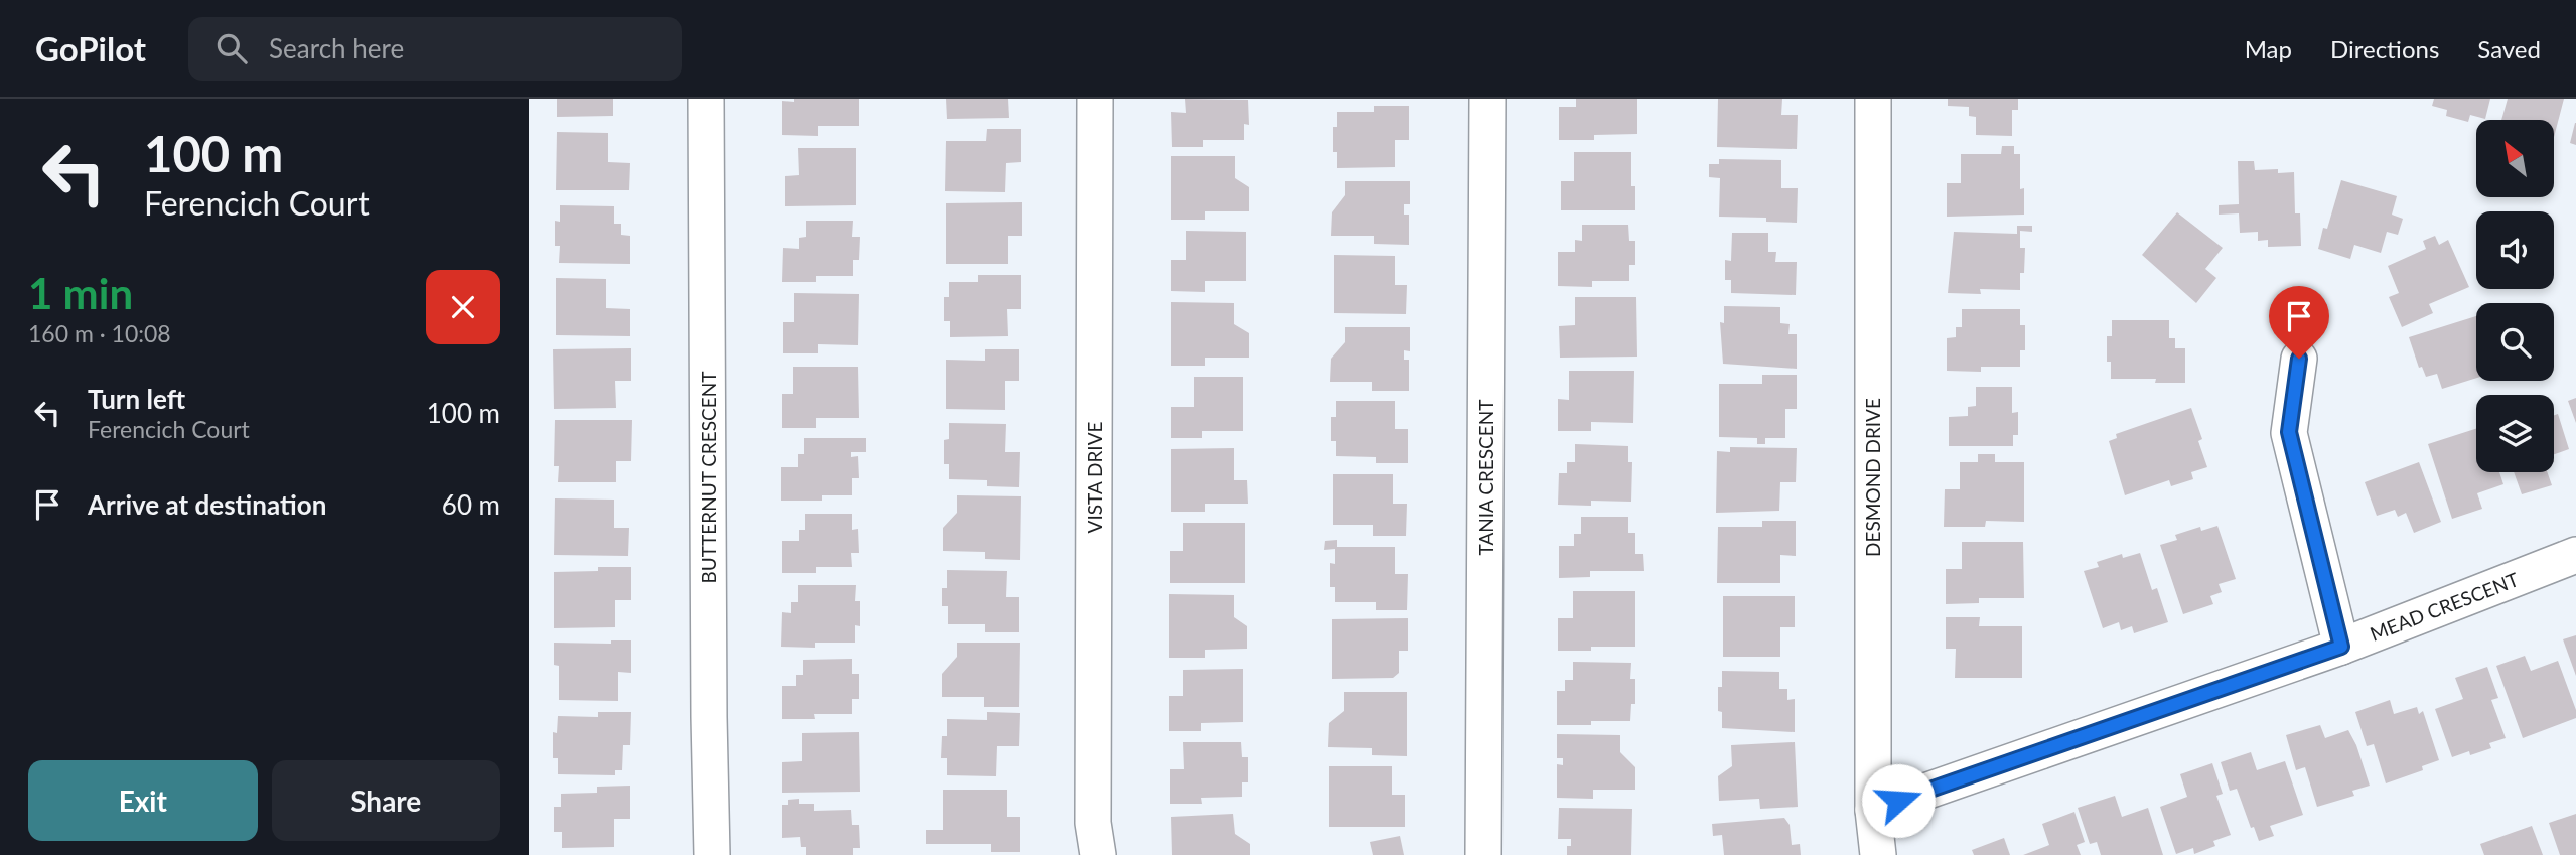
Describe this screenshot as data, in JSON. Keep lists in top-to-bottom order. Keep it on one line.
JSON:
{"streets":{"street":["BUTTERNUT CRESCENT","VISTA DRIVE","TANIA CRESCENT","DESMOND DRIVE","MEAD CRESCENT"]},"crossings":[["DESMOND DRIVE","MEAD CRESCENT"]],"north":"top left","page":{"header":"GoPilot","search":"Search here","nav":["Map","Directions","Saved"],"turn":["100 m","Ferencich Court"],"heading":["1 min","160 m · 10:08"],"list":[{"name":"Turn left","note":"Ferencich Court","value":"100 m"},{"name":"Arrive at destination","value":"60 m"}],"buttons":["Exit","Share"]}}
